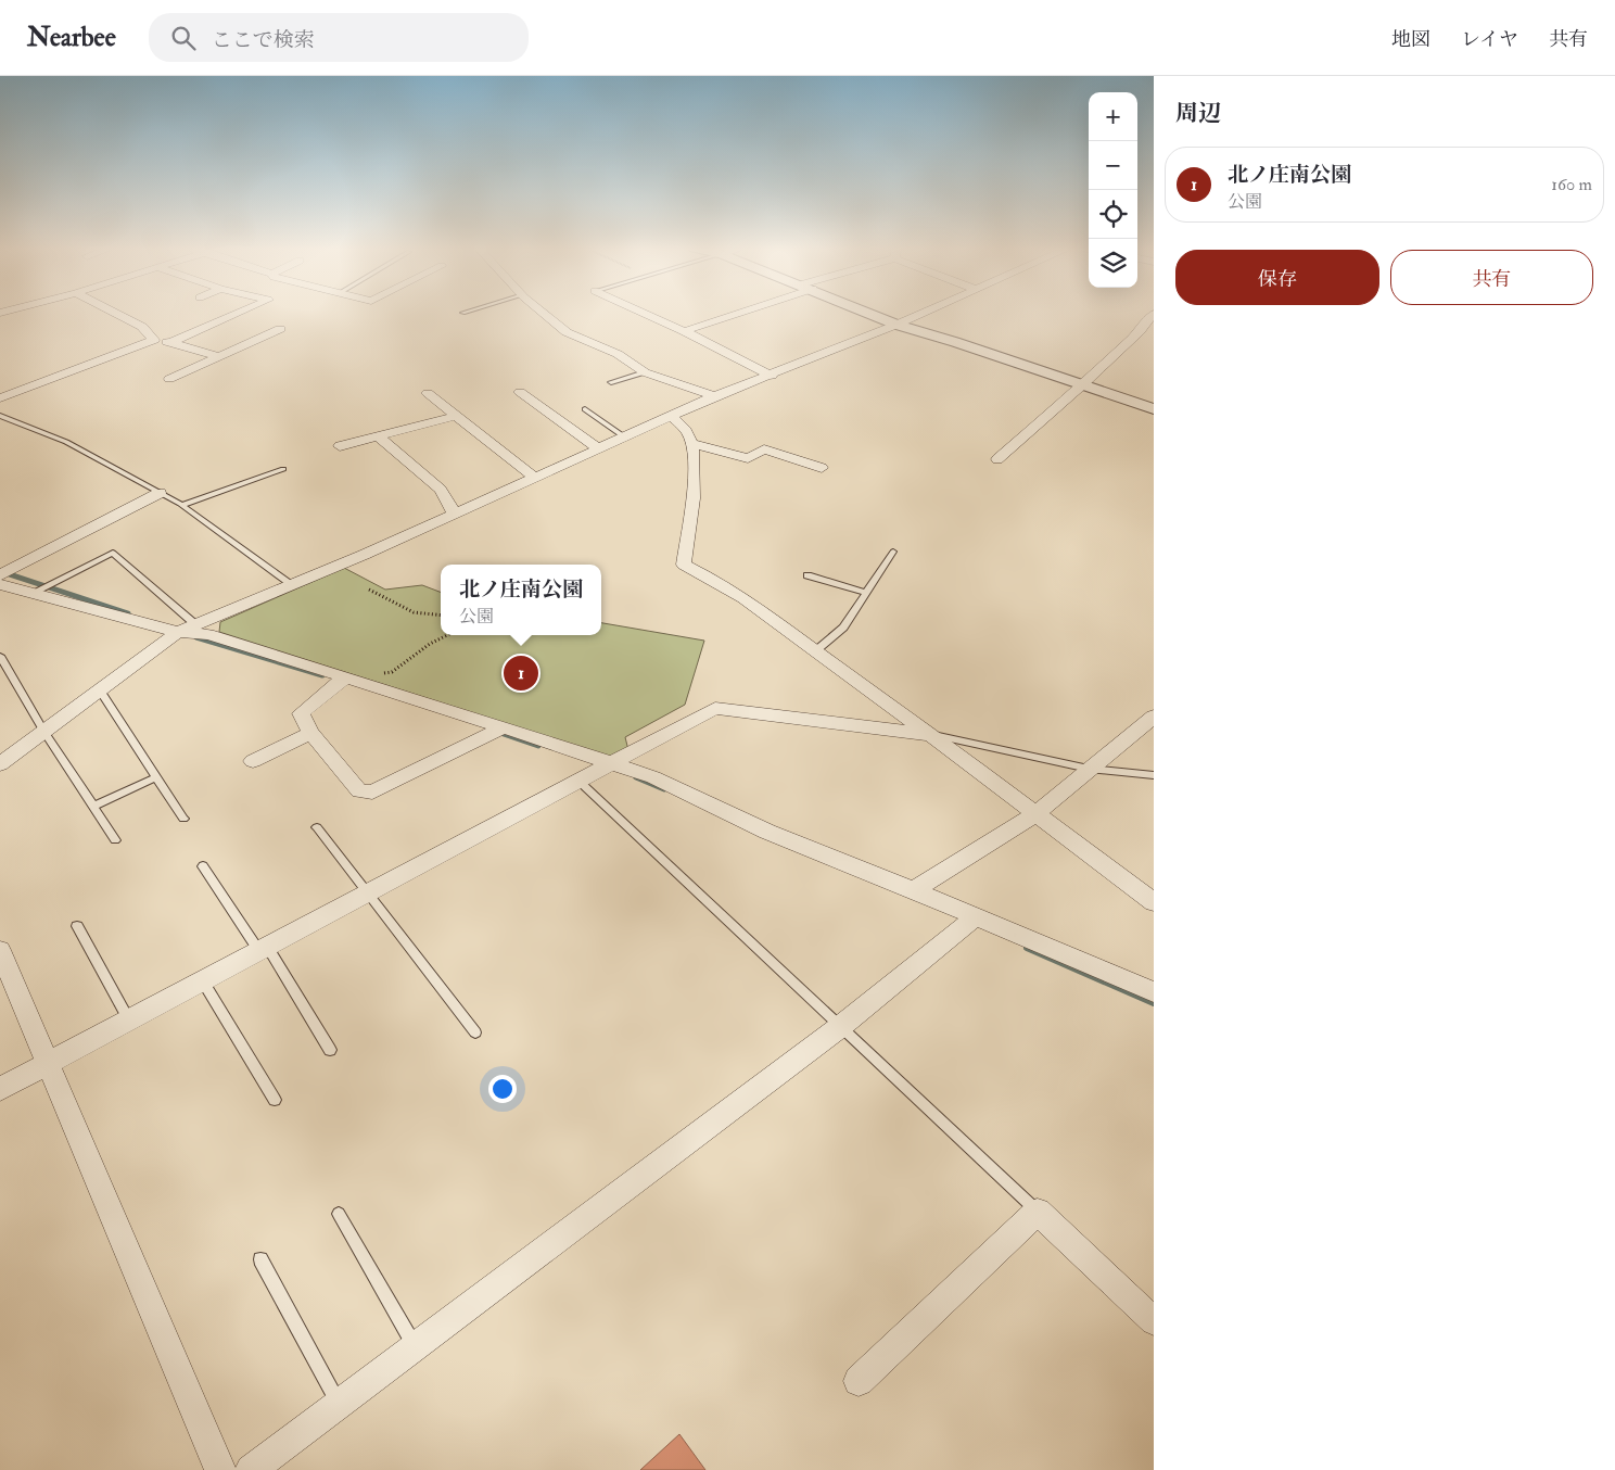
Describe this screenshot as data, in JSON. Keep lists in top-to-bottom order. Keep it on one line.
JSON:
{"page":{"header":"Nearbee","search":"ここで検索","nav":["地図","レイヤ","共有"],"heading":"周辺","map_buttons":["+","−"],"list":[{"mark":"1","name":"北ノ庄南公園","note":"公園","value":"160 m"}],"buttons":["保存","共有"],"popup":["北ノ庄南公園","公園"],"pins":"1"}}
